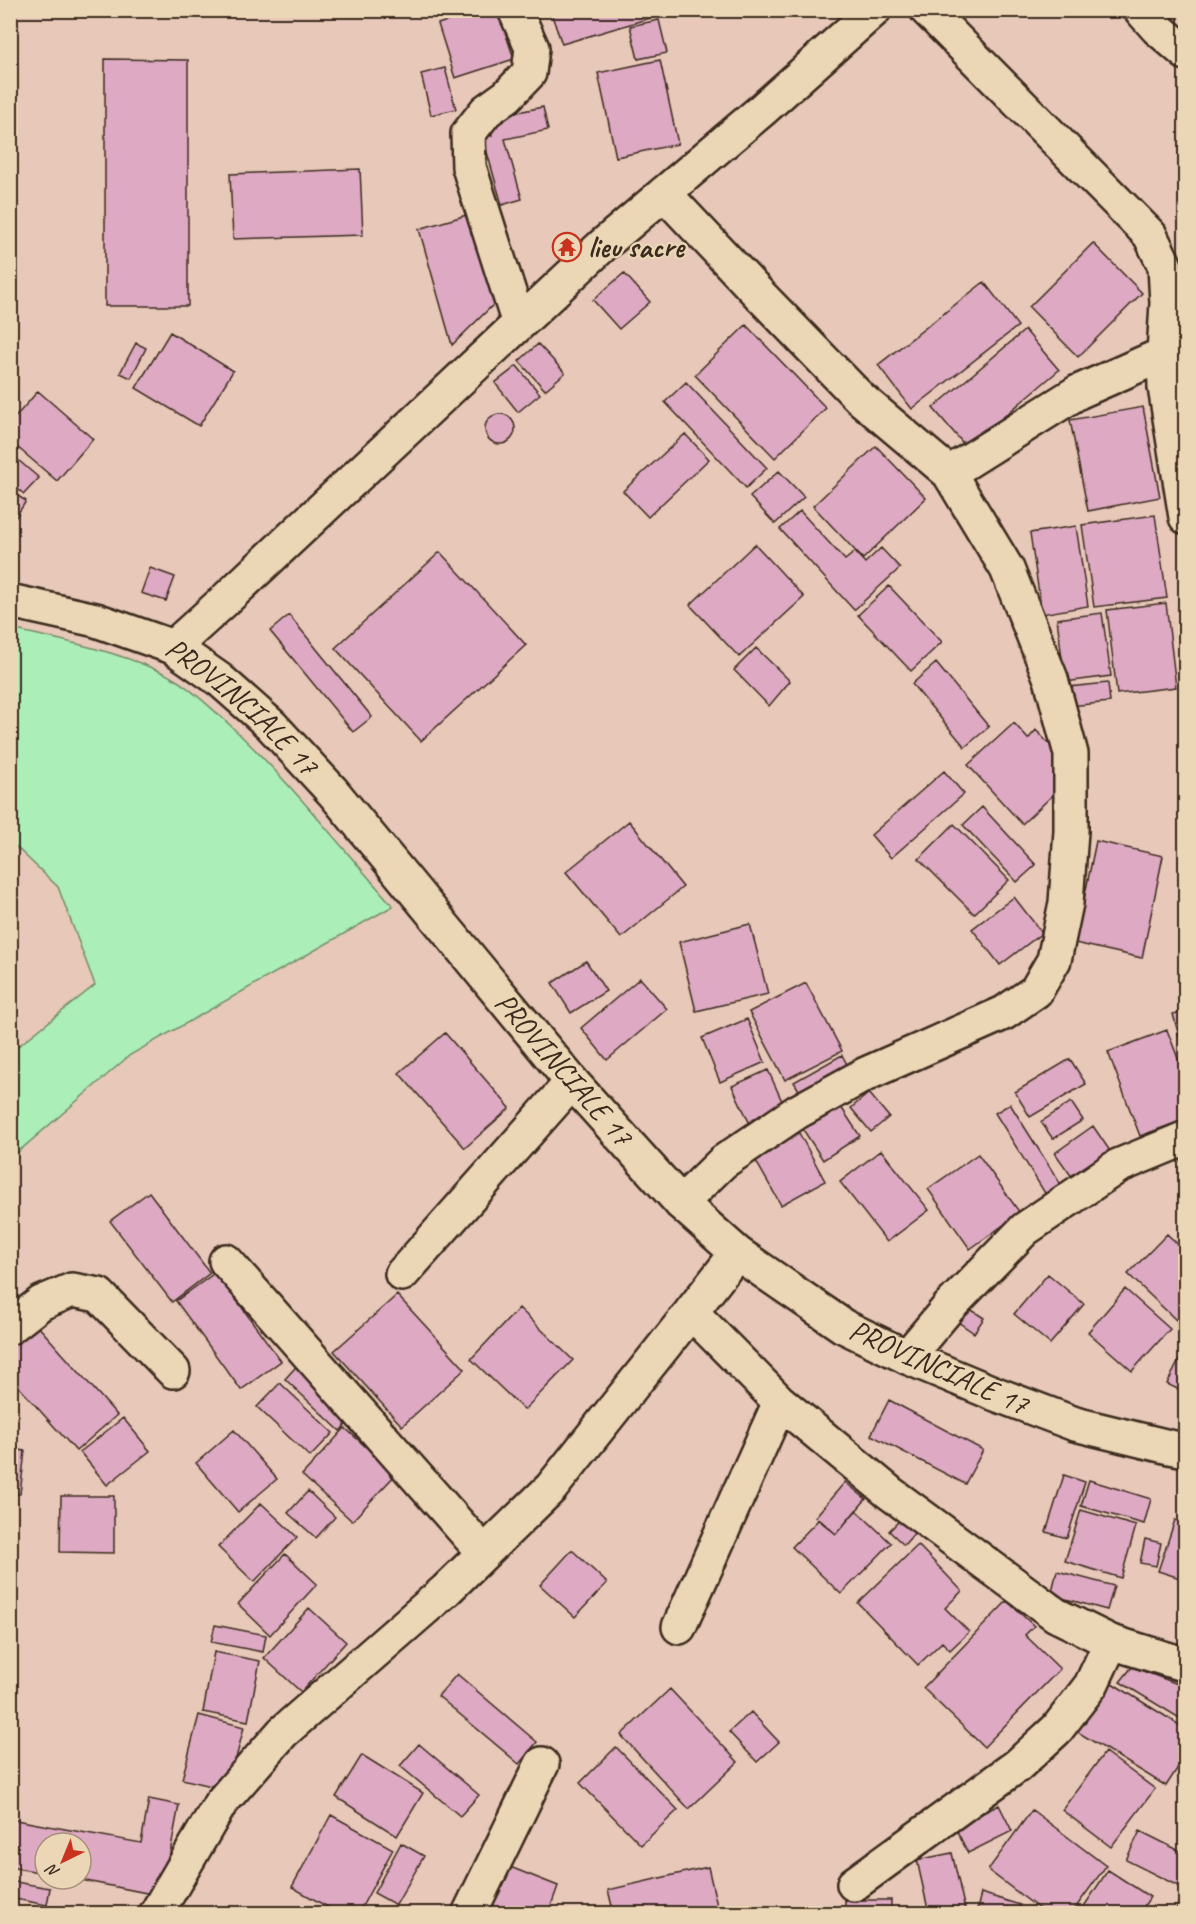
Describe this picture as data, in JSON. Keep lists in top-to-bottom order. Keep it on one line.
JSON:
{"streets":{"street":["PROVINCIALE 17"]},"places":{"temple":["lieu sacre"]},"north":"bottom left"}
